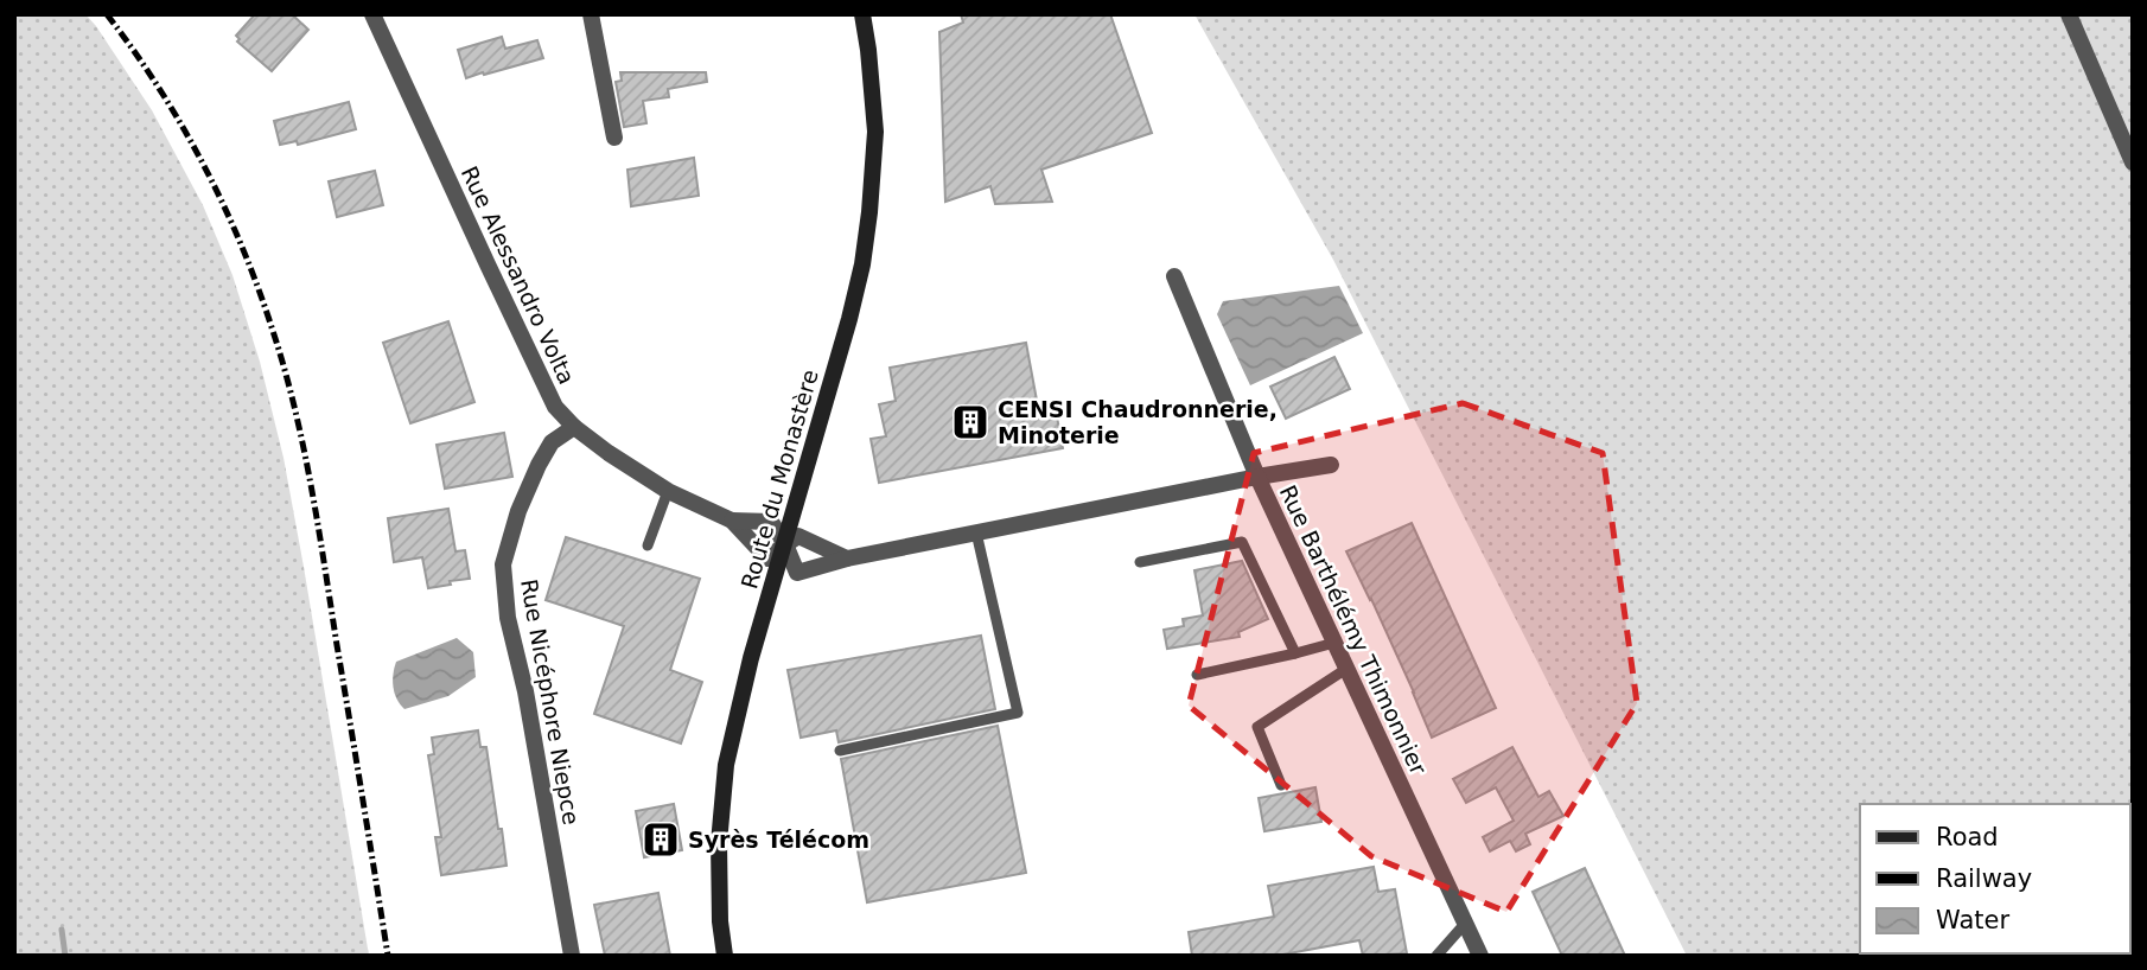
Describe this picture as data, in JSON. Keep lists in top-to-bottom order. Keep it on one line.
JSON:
{"streets":{"street":["Rue Alessandro Volta","Route du Monastère","Rue Barthélémy Thimonnier","Rue Nicéphore Niepce"]},"crossings":[["Rue Alessandro Volta","Route du Monastère"],["Rue Alessandro Volta","Rue Barthélémy Thimonnier"],["Rue Alessandro Volta","Rue Nicéphore Niepce"],["Route du Monastère","Rue Barthélémy Thimonnier"]],"places":{"building":["CENSI Chaudronnerie, Minoterie","Syrès Télécom"]},"legend":["Road","Railway","Water"]}
